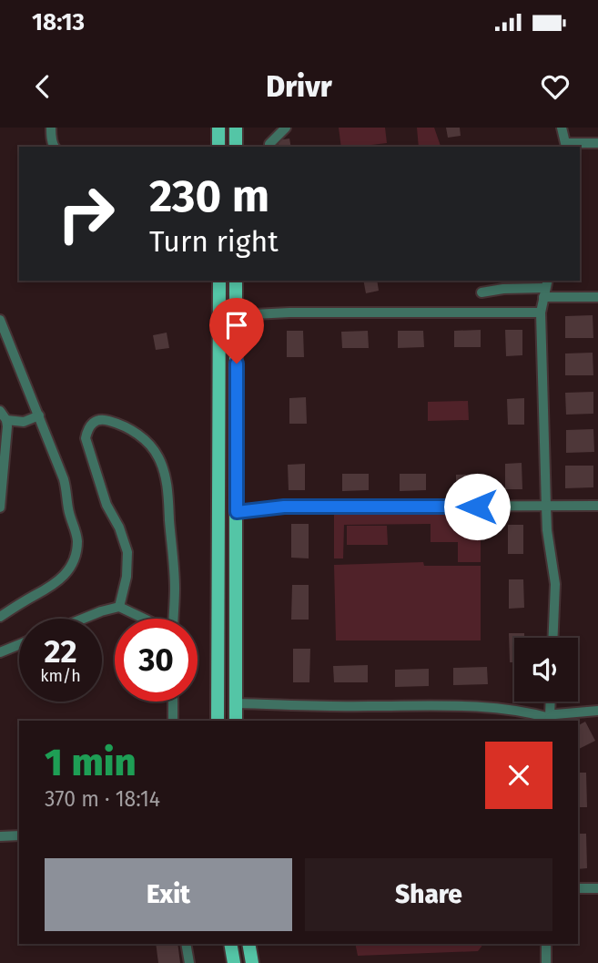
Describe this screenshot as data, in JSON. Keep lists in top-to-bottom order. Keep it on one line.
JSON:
{"page":{"status":"18:13","header":"Drivr","turn":["230 m","Turn right"],"speed":"22 km/h","limit":"30","heading":["1 min","370 m · 18:14"],"buttons":["Exit","Share"]}}
